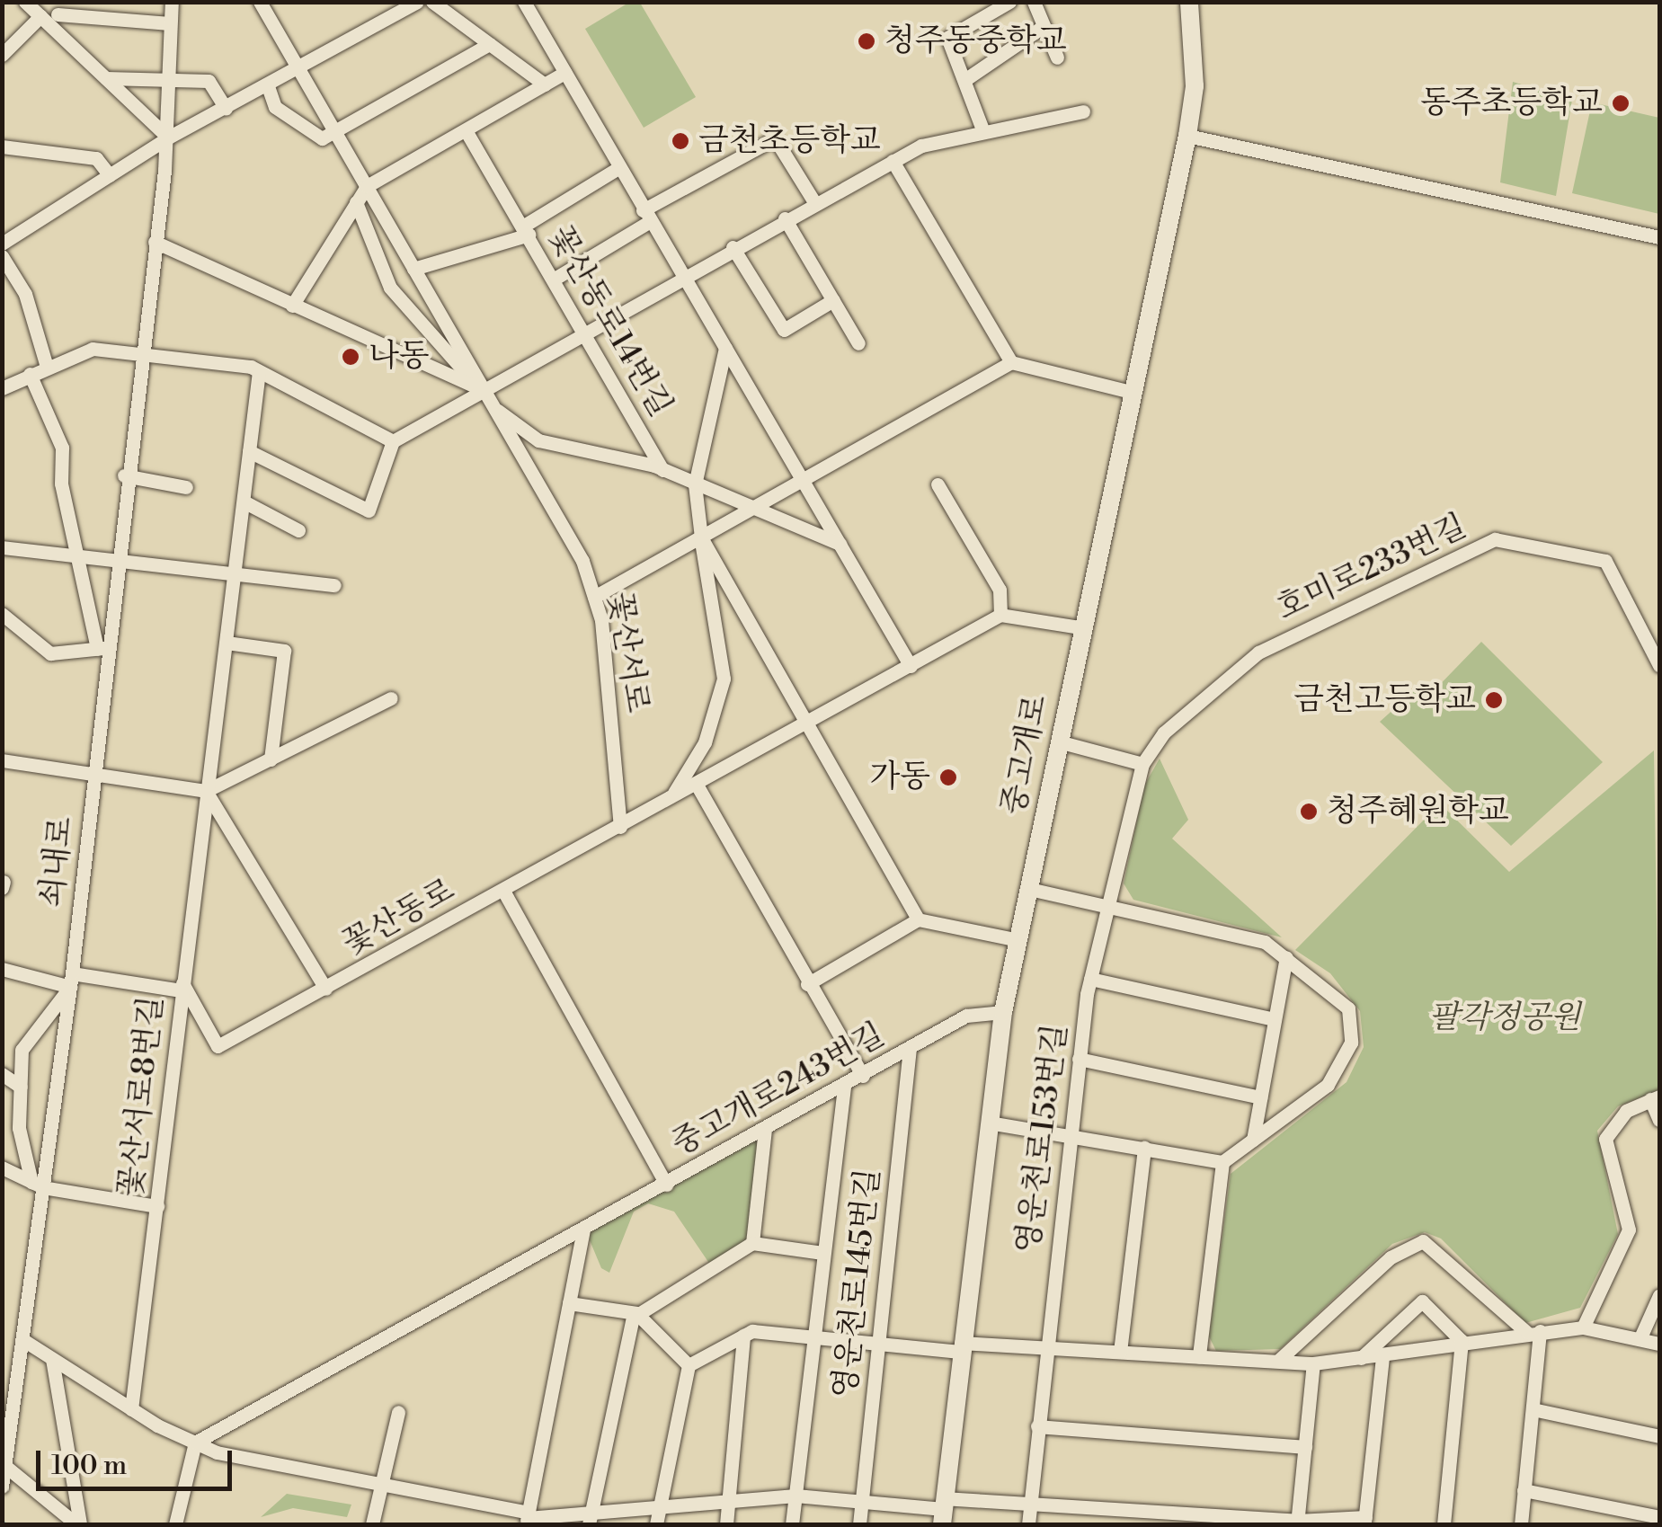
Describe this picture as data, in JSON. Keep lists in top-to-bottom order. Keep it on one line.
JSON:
{"streets":{"street":["꽃산동로14번길","호미로233번길","꽃산서로","중고개로","쇠내로","꽃산동로","중고개로243번길","꽃산서로8번길","영운천로153번길","영운천로145번길"]},"crossings":[["꽃산동로14번길","꽃산서로"],["호미로233번길","영운천로153번길"],["꽃산서로","꽃산동로"],["중고개로","중고개로243번길"],["꽃산동로","꽃산서로8번길"],["중고개로243번길","영운천로145번길"]],"parks":["팔각정공원"],"places":["청주동중학교","동주초등학교","금천초등학교","나동","금천고등학교","가동","청주혜원학교"],"scale_bar":"100 m"}
